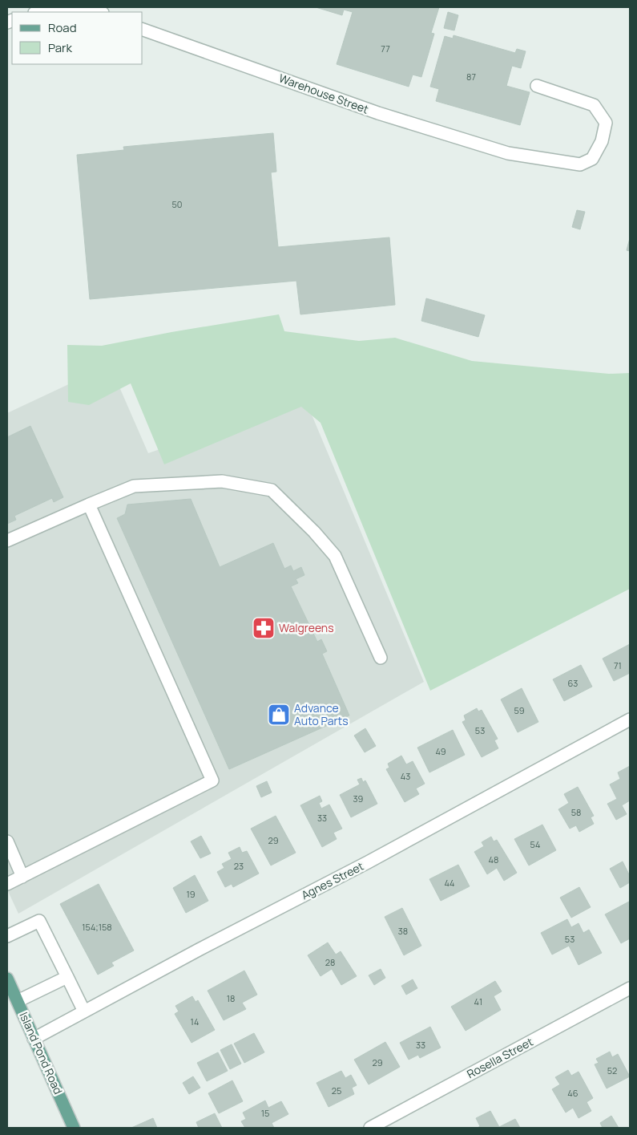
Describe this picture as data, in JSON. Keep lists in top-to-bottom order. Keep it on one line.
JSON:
{"streets":{"main road":["Island Pond Road"],"street":["Warehouse Street","Agnes Street","Rosella Street"]},"crossings":[["Agnes Street","Island Pond Road"]],"places":{"pharmacy":["Walgreens"],"shop":["Advance Auto Parts"]},"house_numbers":["77","87","50","71","63","59","53","49","43","39","58","33","29","54","48","23","44","19","154;158","38","53","28","18","41","14","33","29","52","25","46","15"],"legend":["Road","Park"]}
